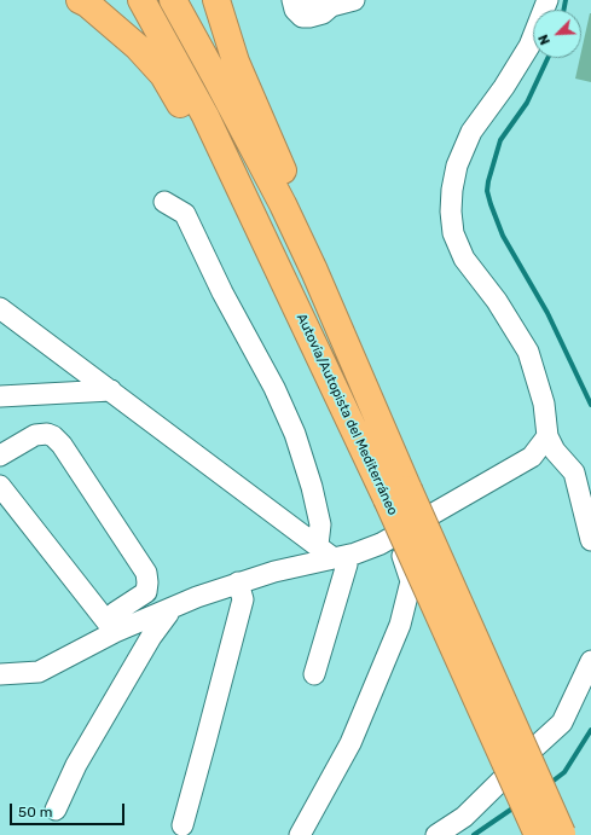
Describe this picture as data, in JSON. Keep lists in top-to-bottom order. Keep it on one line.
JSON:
{"streets":{"highway":["Autovía/Autopista del Mediterráneo"]},"scale_bar":"50 m","north":"bottom left"}
